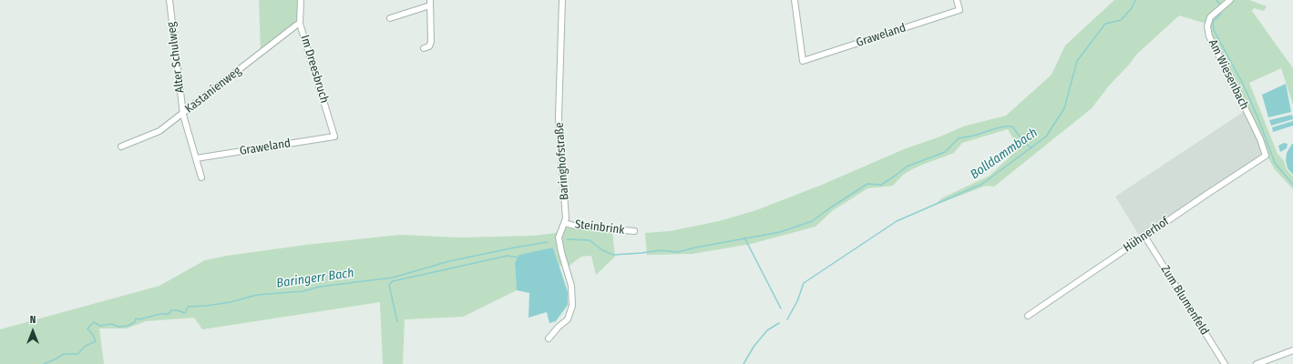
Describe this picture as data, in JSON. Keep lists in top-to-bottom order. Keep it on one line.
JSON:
{"streets":{"street":["Graweland","Alter Schulweg","Im Dreesbruch","Am Wiesenbach","Kastanienweg","Baringhofstraße","Steinbrink","Hühnerhof","Zum Blumenfeld"]},"crossings":[["Graweland","Alter Schulweg"],["Graweland","Im Dreesbruch"],["Alter Schulweg","Kastanienweg"],["Im Dreesbruch","Kastanienweg"],["Am Wiesenbach","Hühnerhof"],["Baringhofstraße","Steinbrink"],["Hühnerhof","Zum Blumenfeld"]],"water":["Bolldammbach","Baringerr Bach"],"north":"top"}
